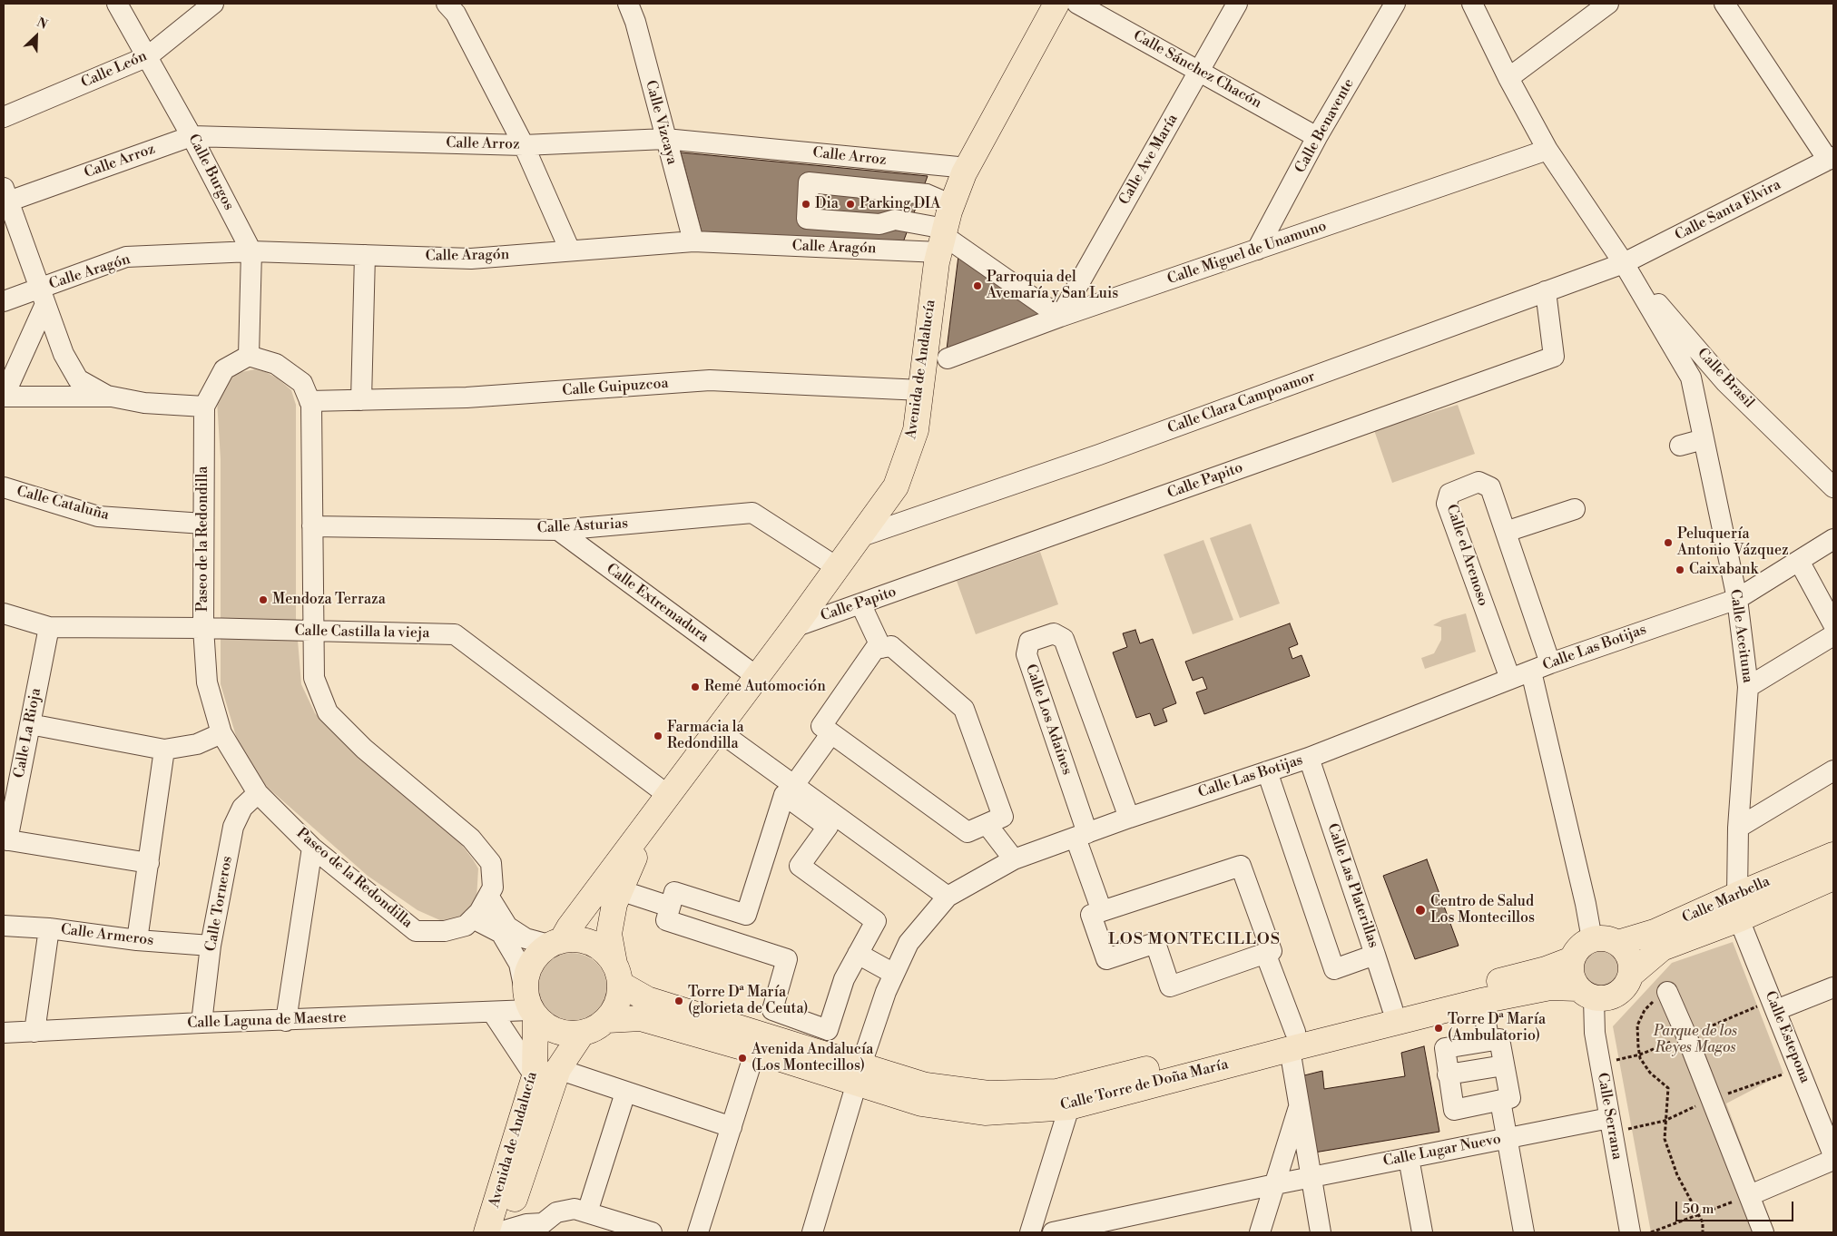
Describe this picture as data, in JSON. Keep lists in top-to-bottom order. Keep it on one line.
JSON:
{"streets":{"main road":["Avenida de Andalucía","Calle Marbella","Calle Torre de Doña María"],"street":["Calle León","Calle Sánchez Chacón","Calle Vizcaya","Calle Benavente","Calle Arroz","Calle Ave María","Calle Burgos","Calle Santa Elvira","Calle Aragón","Calle Miguel de Unamuno","Calle Brasil","Calle Guipuzcoa","Calle Clara Campoamor","Calle Papito","Calle Cataluña","Calle Asturias","Paseo de la Redondilla","Calle el Arenoso","Calle Extremadura","Calle Castilla la vieja","Calle Aceituna","Calle Las Botijas","Calle Los Adaínes","Calle La Rioja","Calle Las Platerillas","Calle Torneros","Calle Armeros","Calle Laguna de Maestre","Calle Estepona","Calle Serrana","Calle Lugar Nuevo"]},"crossings":[["Calle León","Calle Burgos"],["Calle Sánchez Chacón","Calle Benavente"],["Calle Sánchez Chacón","Calle Ave María"],["Calle Vizcaya","Calle Arroz"],["Calle Vizcaya","Calle Aragón"],["Calle Benavente","Calle Miguel de Unamuno"],["Calle Arroz","Calle Burgos"],["Calle Arroz","Avenida de Andalucía"],["Calle Ave María","Calle Miguel de Unamuno"],["Calle Burgos","Calle Aragón"],["Calle Burgos","Paseo de la Redondilla"],["Calle Santa Elvira","Calle Brasil"],["Calle Santa Elvira","Calle Clara Campoamor"],["Calle Santa Elvira","Calle Aceituna"],["Calle Aragón","Avenida de Andalucía"],["Avenida de Andalucía","Calle Guipuzcoa"],["Avenida de Andalucía","Calle Clara Campoamor"],["Avenida de Andalucía","Calle Papito"],["Avenida de Andalucía","Calle Asturias"],["Avenida de Andalucía","Calle Extremadura"],["Avenida de Andalucía","Calle Castilla la vieja"],["Avenida de Andalucía","Calle Laguna de Maestre"],["Avenida de Andalucía","Calle Torre de Doña María"],["Calle Brasil","Calle Clara Campoamor"],["Calle Brasil","Calle Aceituna"],["Calle Guipuzcoa","Paseo de la Redondilla"],["Calle Clara Campoamor","Calle Papito"],["Calle Clara Campoamor","Calle Aceituna"],["Calle Cataluña","Paseo de la Redondilla"],["Calle Asturias","Paseo de la Redondilla"],["Calle Asturias","Calle Extremadura"],["Paseo de la Redondilla","Calle Castilla la vieja"],["Paseo de la Redondilla","Calle Torneros"],["Calle el Arenoso","Calle Las Botijas"],["Calle Castilla la vieja","Calle La Rioja"],["Calle Aceituna","Calle Las Botijas"],["Calle Aceituna","Calle Marbella"],["Calle Las Botijas","Calle Los Adaínes"],["Calle Las Botijas","Calle Las Platerillas"],["Calle Las Botijas","Calle Torre de Doña María"],["Calle Marbella","Calle Estepona"],["Calle Marbella","Calle Torre de Doña María"],["Calle Marbella","Calle Serrana"],["Calle Torneros","Calle Armeros"],["Calle Torneros","Calle Laguna de Maestre"],["Calle Laguna de Maestre","Calle Torre de Doña María"],["Calle Torre de Doña María","Calle Serrana"],["Calle Serrana","Calle Lugar Nuevo"]],"districts":["LOS MONTECILLOS"],"parks":["Parque de los Reyes Magos"],"places":["Dia","Parking DIA","Parroquia del Avemaría y San Luis","Peluquería Antonio Vázquez","Caixabank","Mendoza Terraza","Reme Automoción","Farmacia la Redondilla","Centro de Salud Los Montecillos","Torre Dª María (glorieta de Ceuta)","Torre Dª María (Ambulatorio)","Avenida Andalucía (Los Montecillos)"],"scale_bar":"50 m","north":"top right"}
